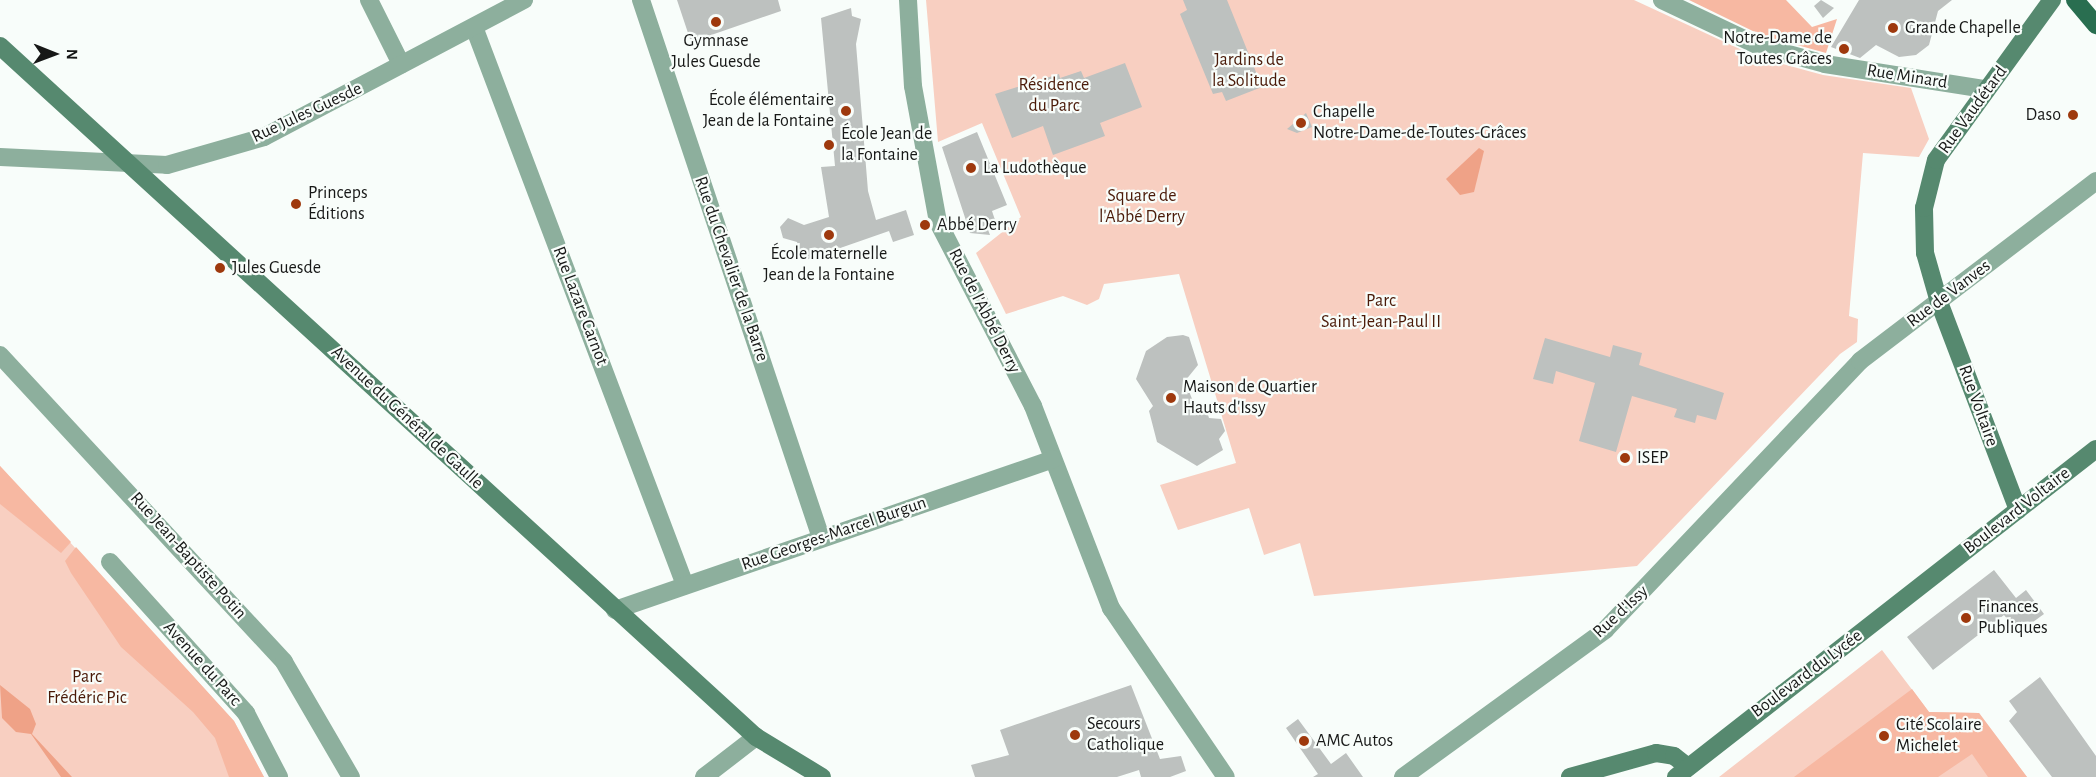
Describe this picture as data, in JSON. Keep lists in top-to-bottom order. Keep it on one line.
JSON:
{"streets":{"main road":["Rue Vaudétard","Rue Voltaire","Avenue du Général de Gaulle","Boulevard Voltaire","Boulevard du Lycée"],"street":["Rue Minard","Rue Jules Guesde","Rue du Chevalier de la Barre","Rue de Vanves","Rue Lazare Carnot","Rue de l'Abbé Derry","Rue Georges-Marcel Burgun","Rue Jean-Baptiste Potin","Rue d'Issy","Avenue du Parc"]},"crossings":[["Rue Minard","Rue Vaudétard"],["Rue Vaudétard","Rue de Vanves"],["Rue Vaudétard","Rue Voltaire"],["Rue Jules Guesde","Rue Lazare Carnot"],["Rue Jules Guesde","Avenue du Général de Gaulle"],["Rue du Chevalier de la Barre","Rue Georges-Marcel Burgun"],["Rue de Vanves","Rue Voltaire"],["Rue de Vanves","Rue d'Issy"],["Rue Lazare Carnot","Rue Georges-Marcel Burgun"],["Rue de l'Abbé Derry","Rue Georges-Marcel Burgun"],["Rue Voltaire","Boulevard Voltaire"],["Avenue du Général de Gaulle","Rue Georges-Marcel Burgun"],["Boulevard Voltaire","Boulevard du Lycée"]],"parks":["Jardins de la Solitude","Résidence du Parc","Square de l'Abbé Derry","Parc Saint-Jean-Paul II","Parc Frédéric Pic"],"places":["Gymnase Jules Guesde","Grande Chapelle","Notre-Dame de Toutes Grâces","École élémentaire Jean de la Fontaine","Daso","Chapelle Notre-Dame-de-Toutes-Grâces","École Jean de la Fontaine","La Ludothèque","Princeps Éditions","Abbé Derry","École maternelle Jean de la Fontaine","Jules Guesde","Maison de Quartier Hauts d'Issy","ISEP","Finances Publiques","Secours Catholique","Cité Scolaire Michelet","AMC Autos"],"north":"right"}
